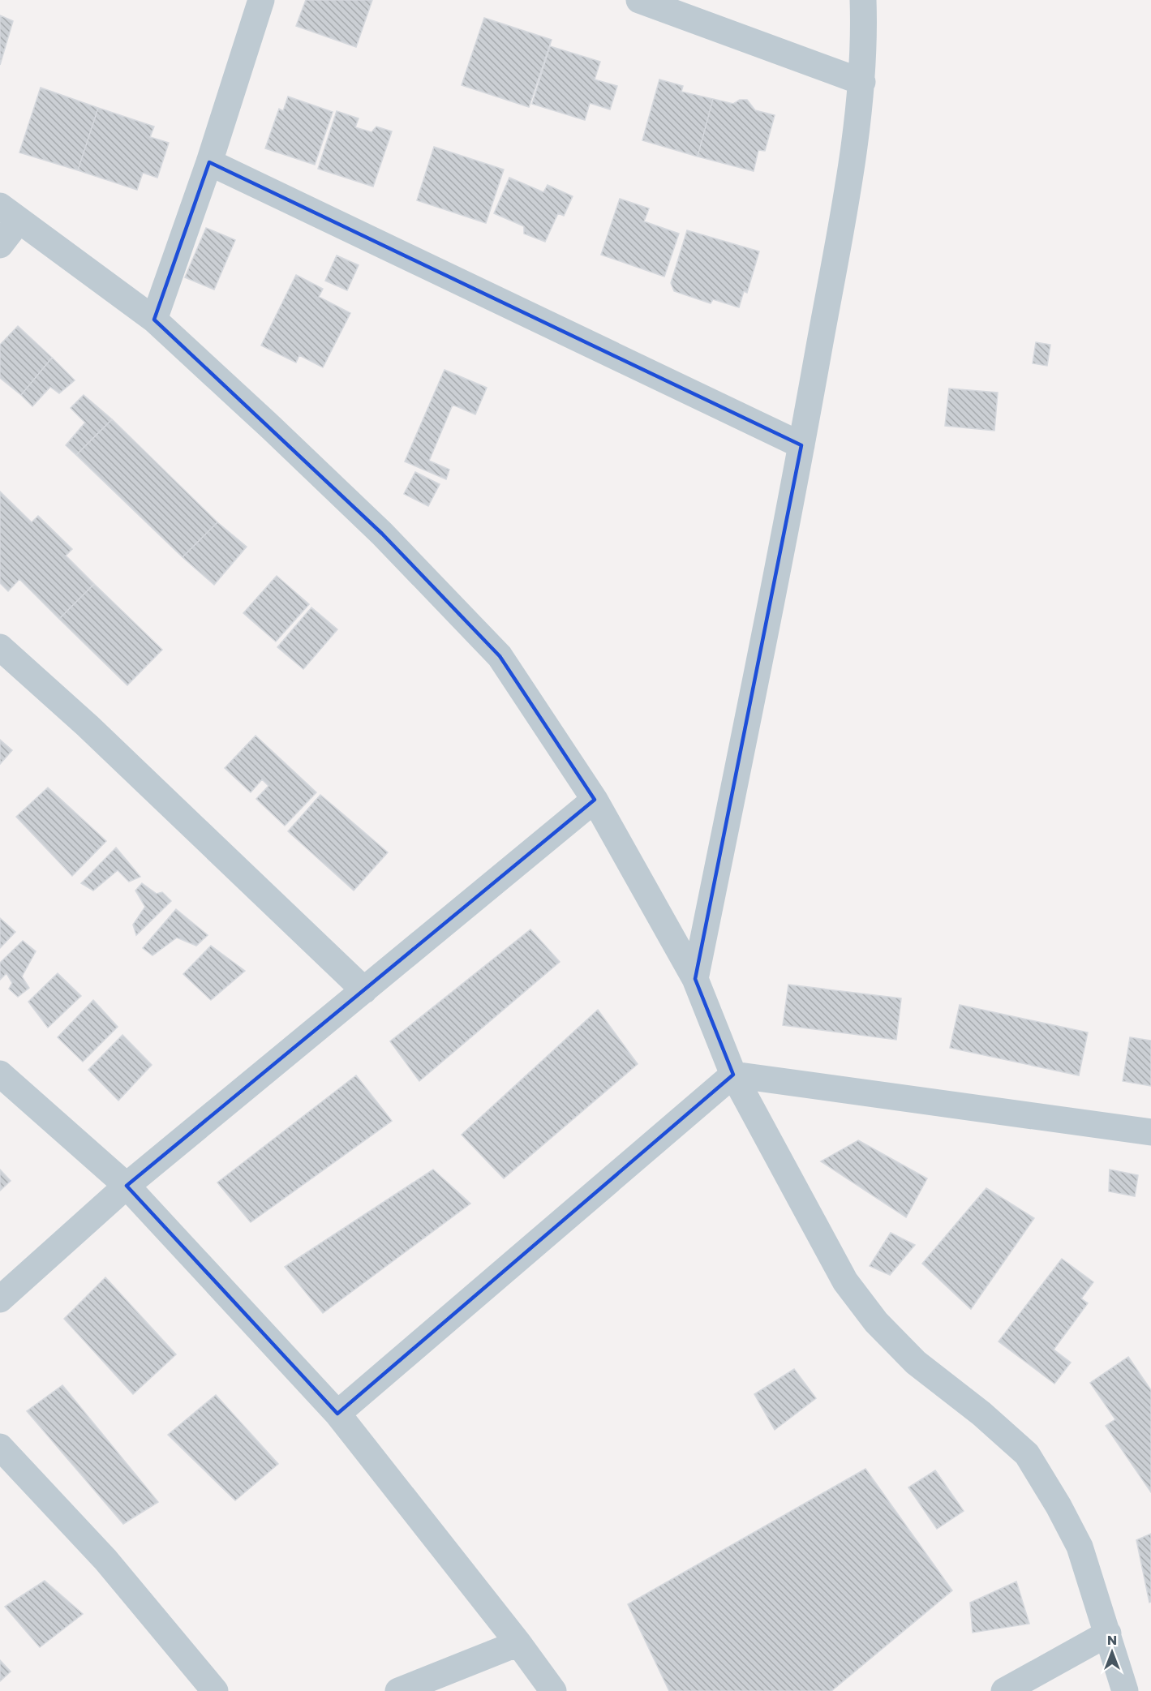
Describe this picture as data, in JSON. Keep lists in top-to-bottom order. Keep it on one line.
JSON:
{"north":"top"}
